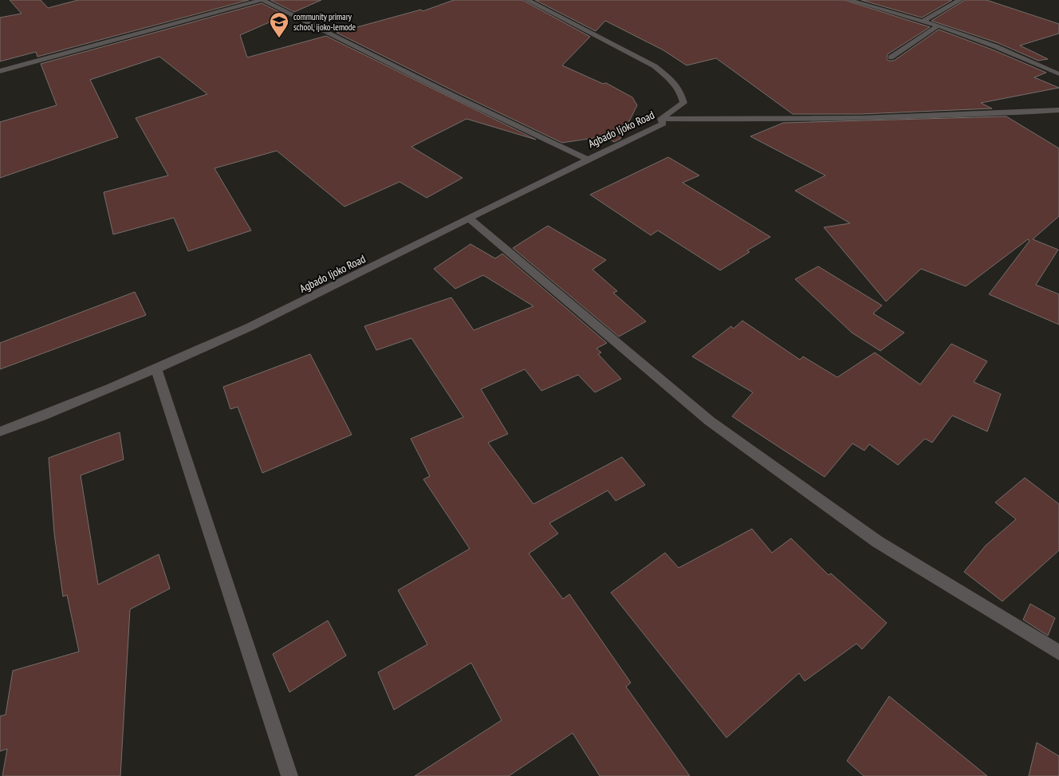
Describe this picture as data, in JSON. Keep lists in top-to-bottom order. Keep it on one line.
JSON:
{"streets":{"street":["Agbado Ijoko Road"]},"places":{"school or university":["community primary school, ijoko-lemode"]}}
